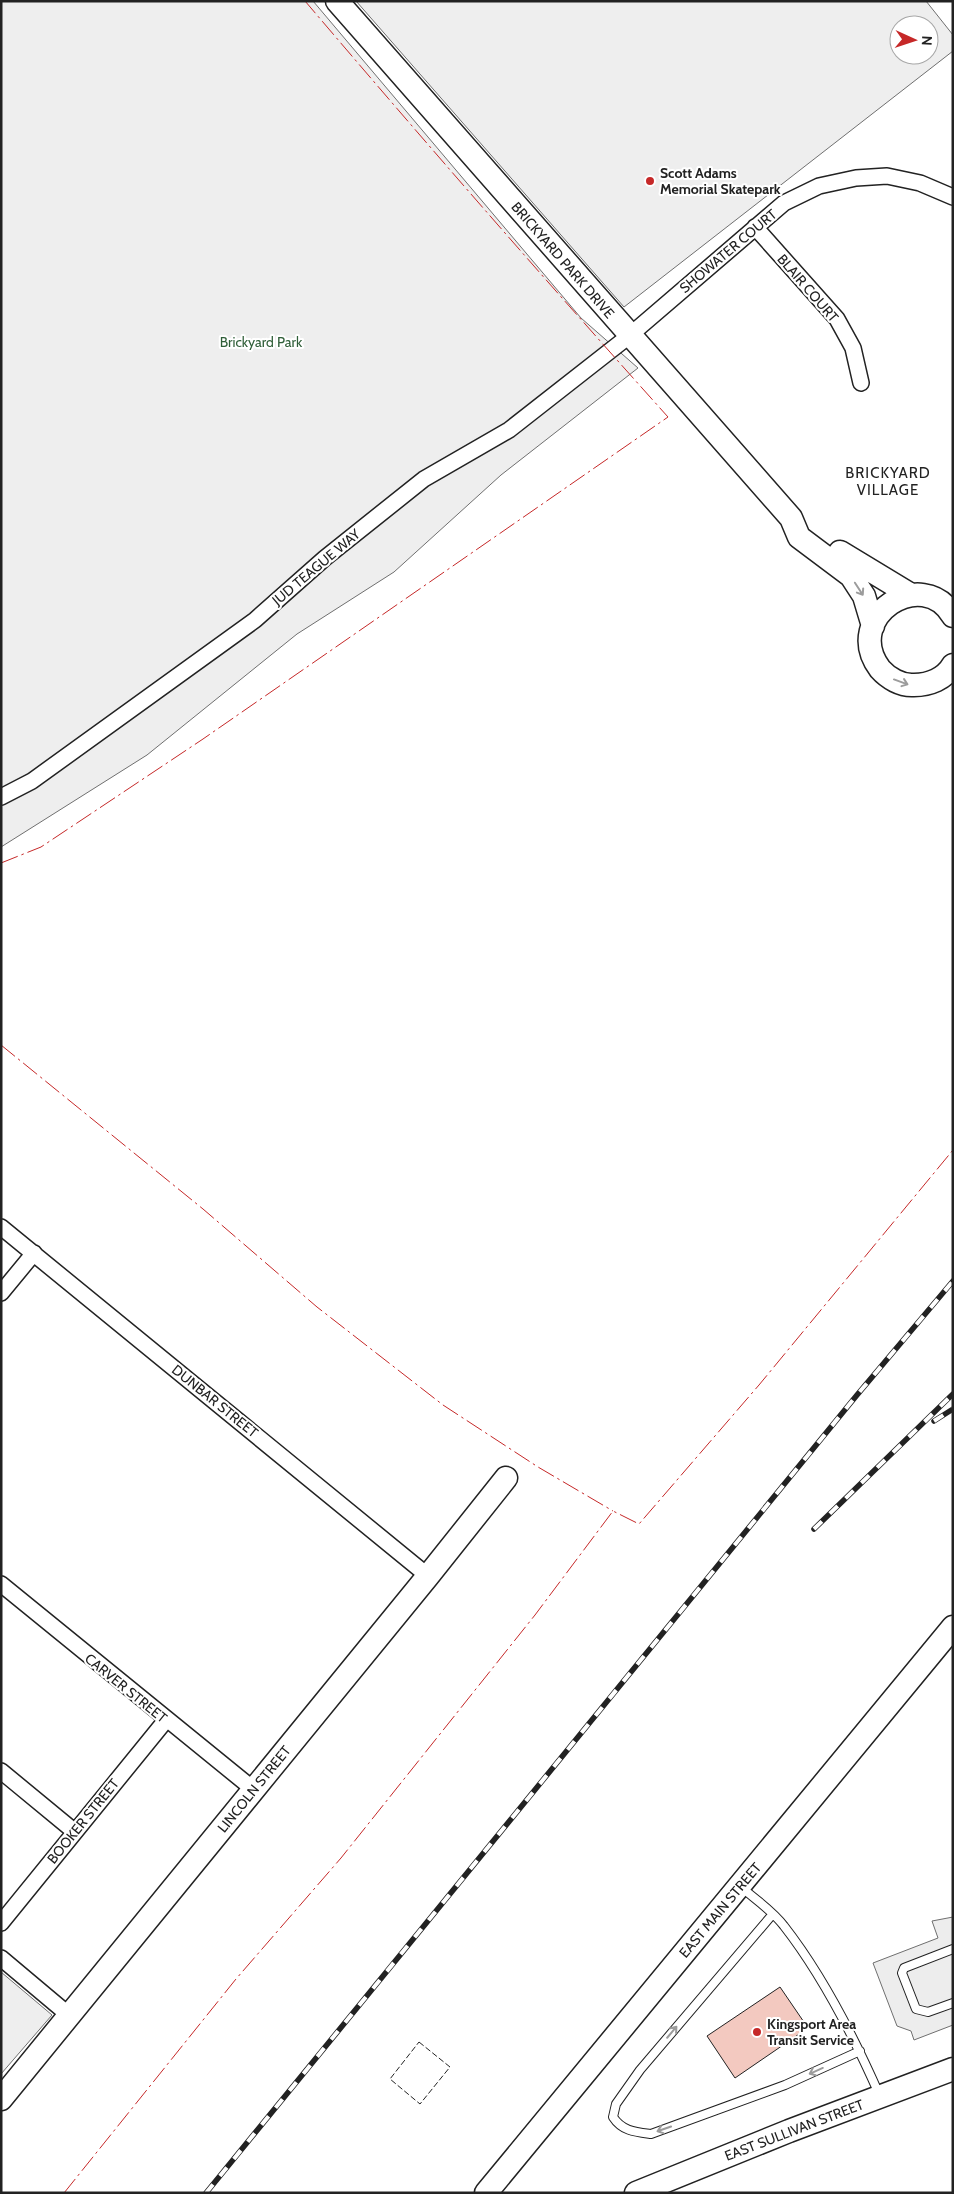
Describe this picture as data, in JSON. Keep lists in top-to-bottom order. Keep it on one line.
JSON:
{"streets":{"street":["SHOWATER COURT","BRICKYARD PARK DRIVE","BLAIR COURT","JUD TEAGUE WAY","DUNBAR STREET","CARVER STREET","LINCOLN STREET","BOOKER STREET","EAST MAIN STREET","EAST SULLIVAN STREET"]},"crossings":[["SHOWATER COURT","BRICKYARD PARK DRIVE"],["SHOWATER COURT","BLAIR COURT"],["SHOWATER COURT","JUD TEAGUE WAY"],["BRICKYARD PARK DRIVE","JUD TEAGUE WAY"],["DUNBAR STREET","LINCOLN STREET"],["CARVER STREET","LINCOLN STREET"],["CARVER STREET","BOOKER STREET"]],"districts":["BRICKYARD VILLAGE"],"parks":["Brickyard Park"],"places":["Scott Adams Memorial Skatepark","Kingsport Area Transit Service"],"north":"right"}
